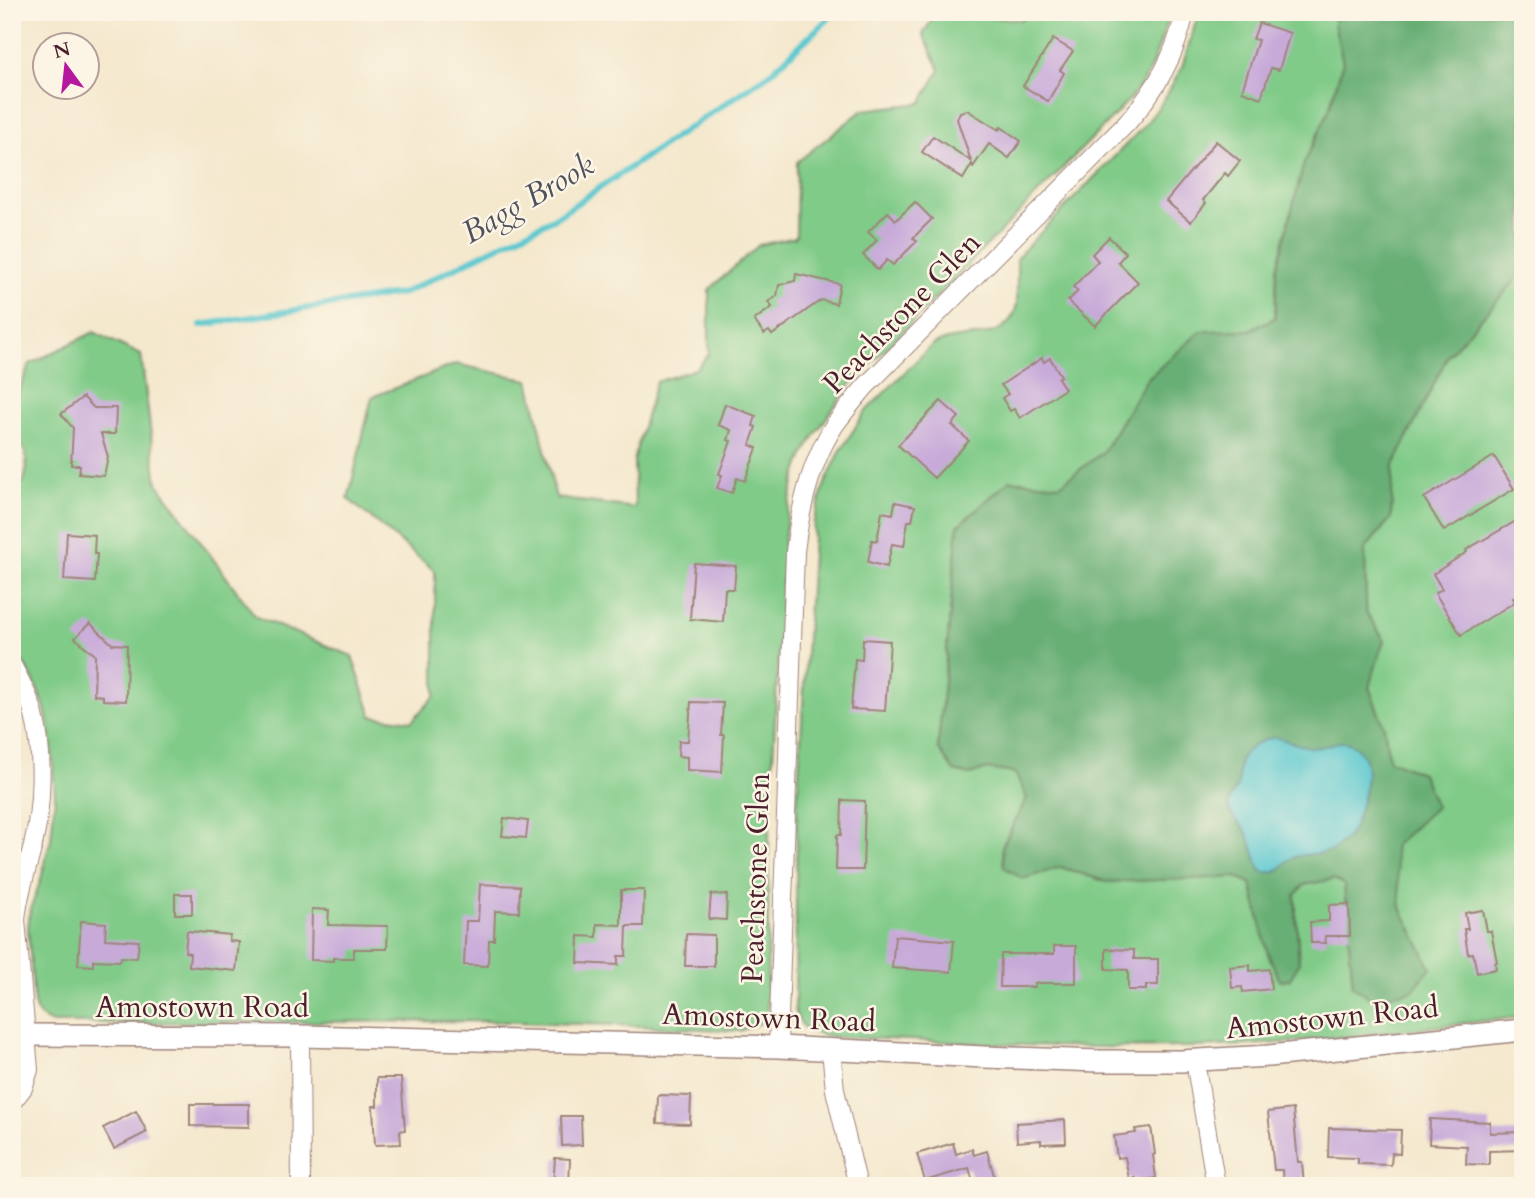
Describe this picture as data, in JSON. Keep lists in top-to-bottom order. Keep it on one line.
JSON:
{"streets":{"street":["Peachstone Glen","Amostown Road"]},"crossings":[["Peachstone Glen","Amostown Road"]],"water":["Bagg Brook"],"north":"top"}
